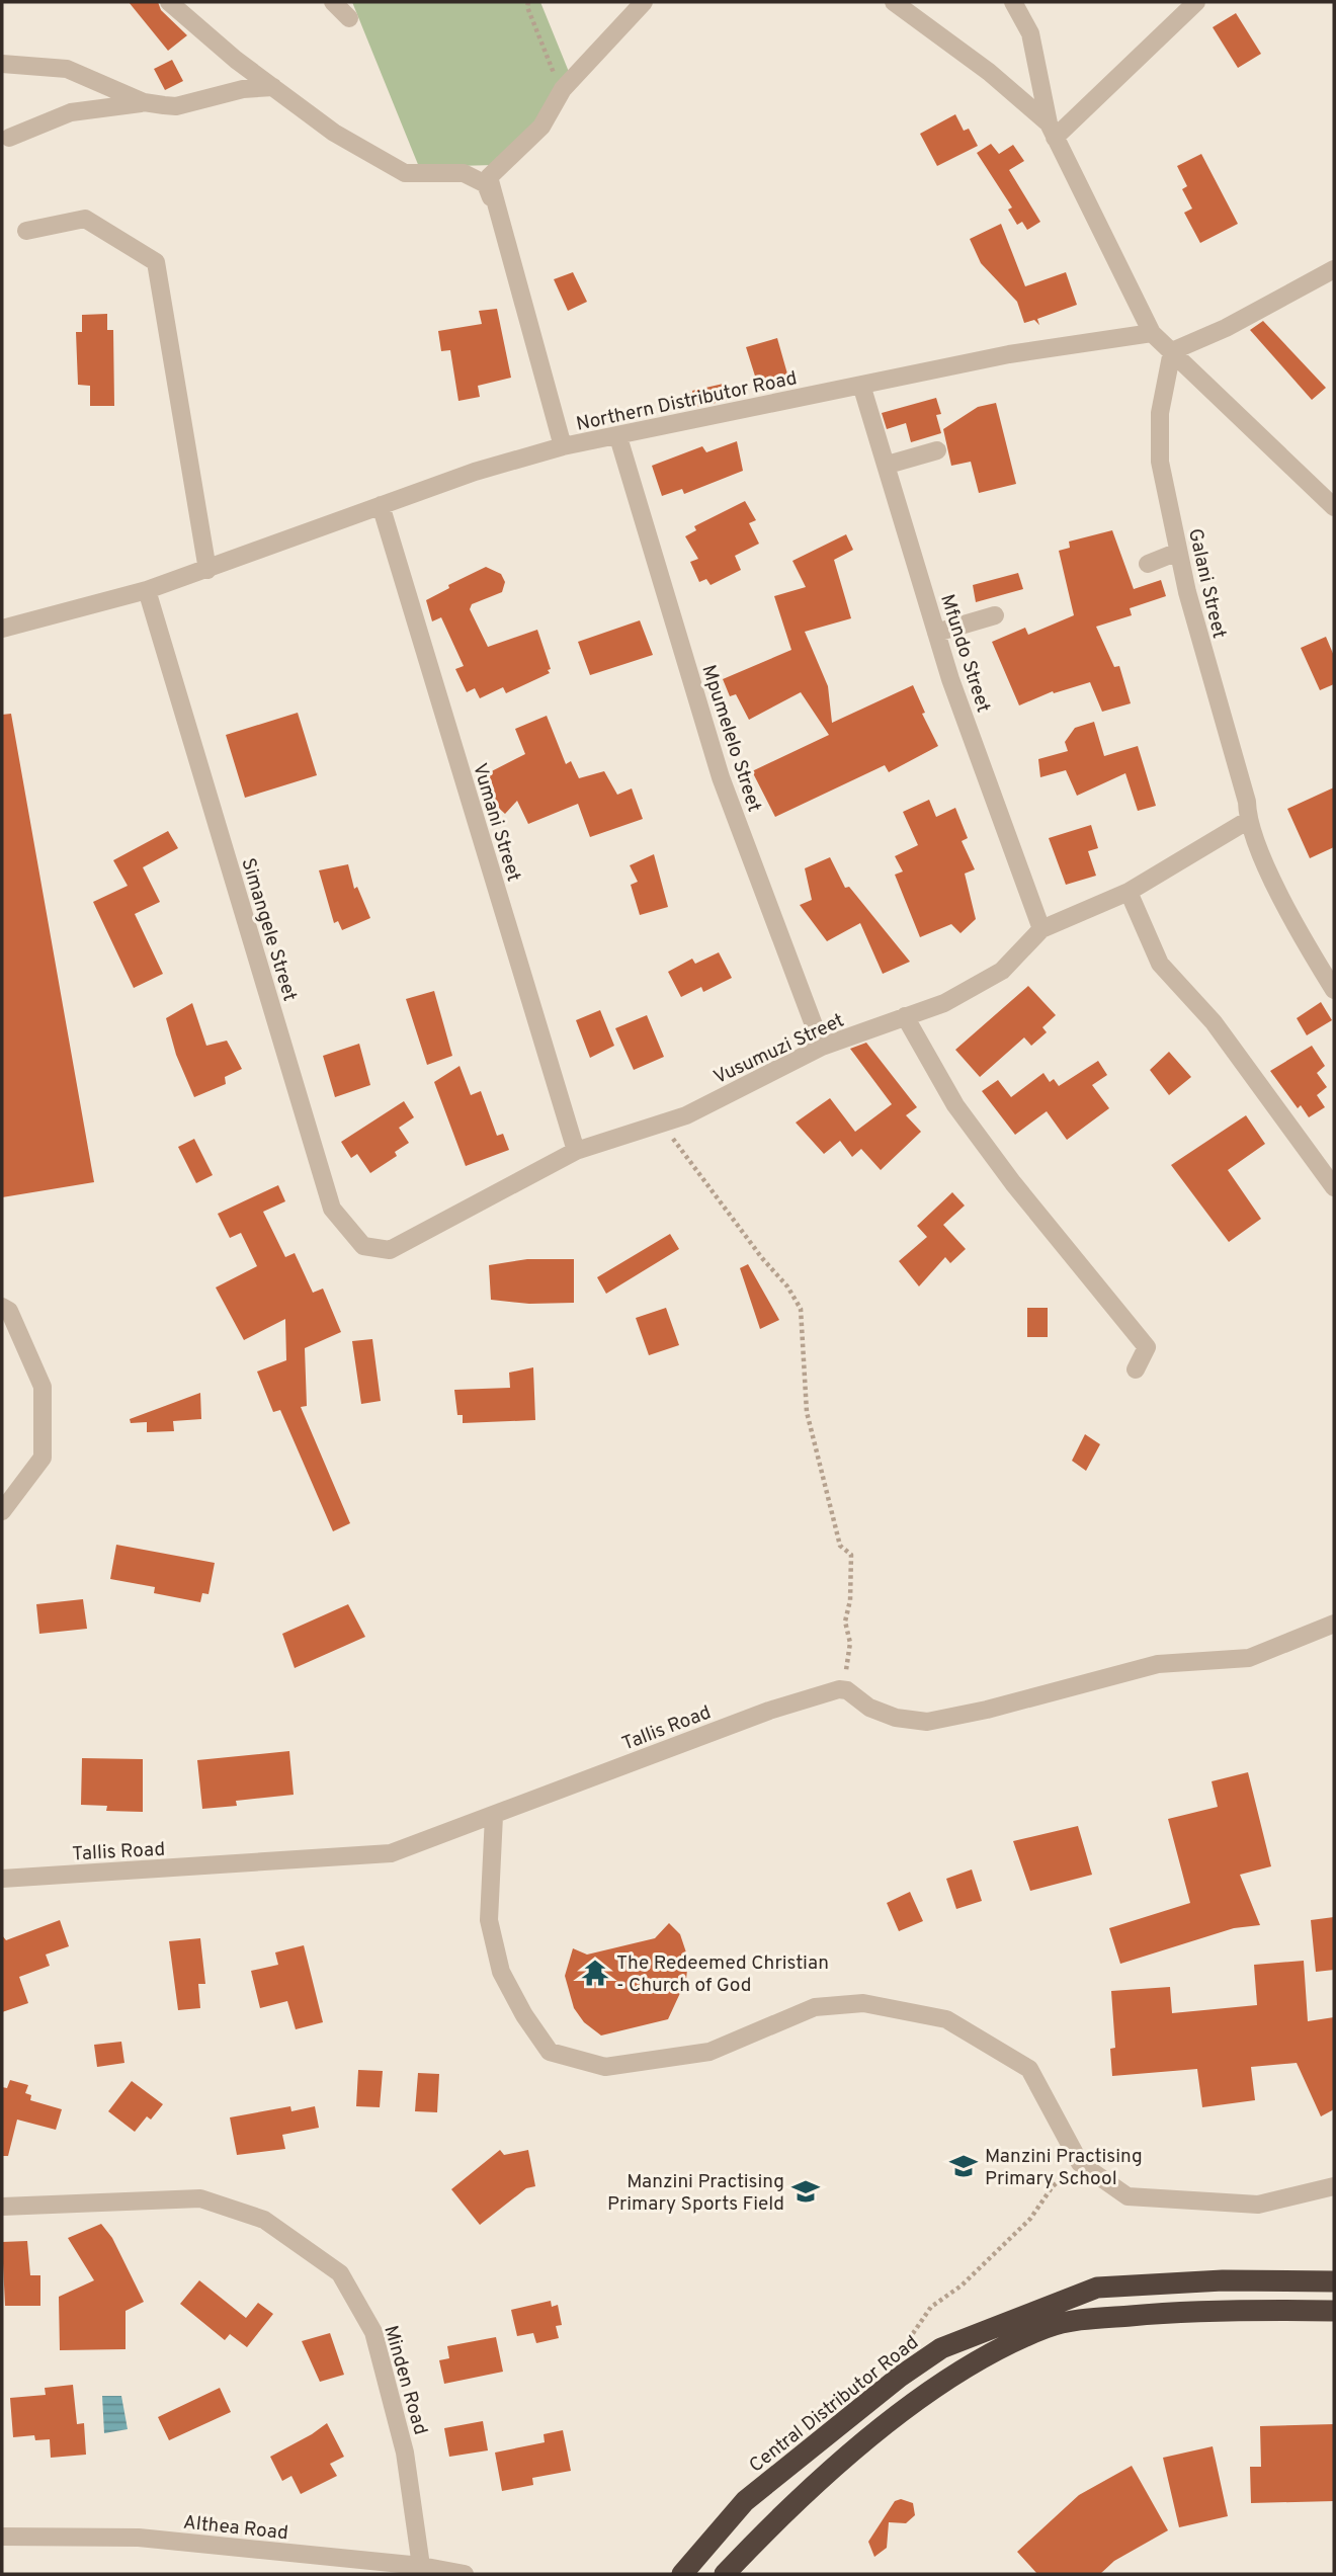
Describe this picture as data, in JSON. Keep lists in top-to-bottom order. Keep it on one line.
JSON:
{"streets":{"highway":["Central Distributor Road"],"street":["Northern Distributor Road","Galani Street","Mfundo Street","Mpumelelo Street","Vumani Street","Simangele Street","Vusumuzi Street","Tallis Road","Minden Road","Althea Road"]},"crossings":[["Northern Distributor Road","Mfundo Street"],["Northern Distributor Road","Mpumelelo Street"],["Northern Distributor Road","Vumani Street"],["Northern Distributor Road","Simangele Street"],["Galani Street","Vusumuzi Street"],["Mfundo Street","Vusumuzi Street"],["Mpumelelo Street","Vusumuzi Street"],["Vumani Street","Vusumuzi Street"],["Simangele Street","Vusumuzi Street"],["Minden Road","Althea Road"]],"places":{"temple":["The Redeemed Christian - Church of God"],"school or university":["Manzini Practising Primary School","Manzini Practising Primary Sports Field"]}}
